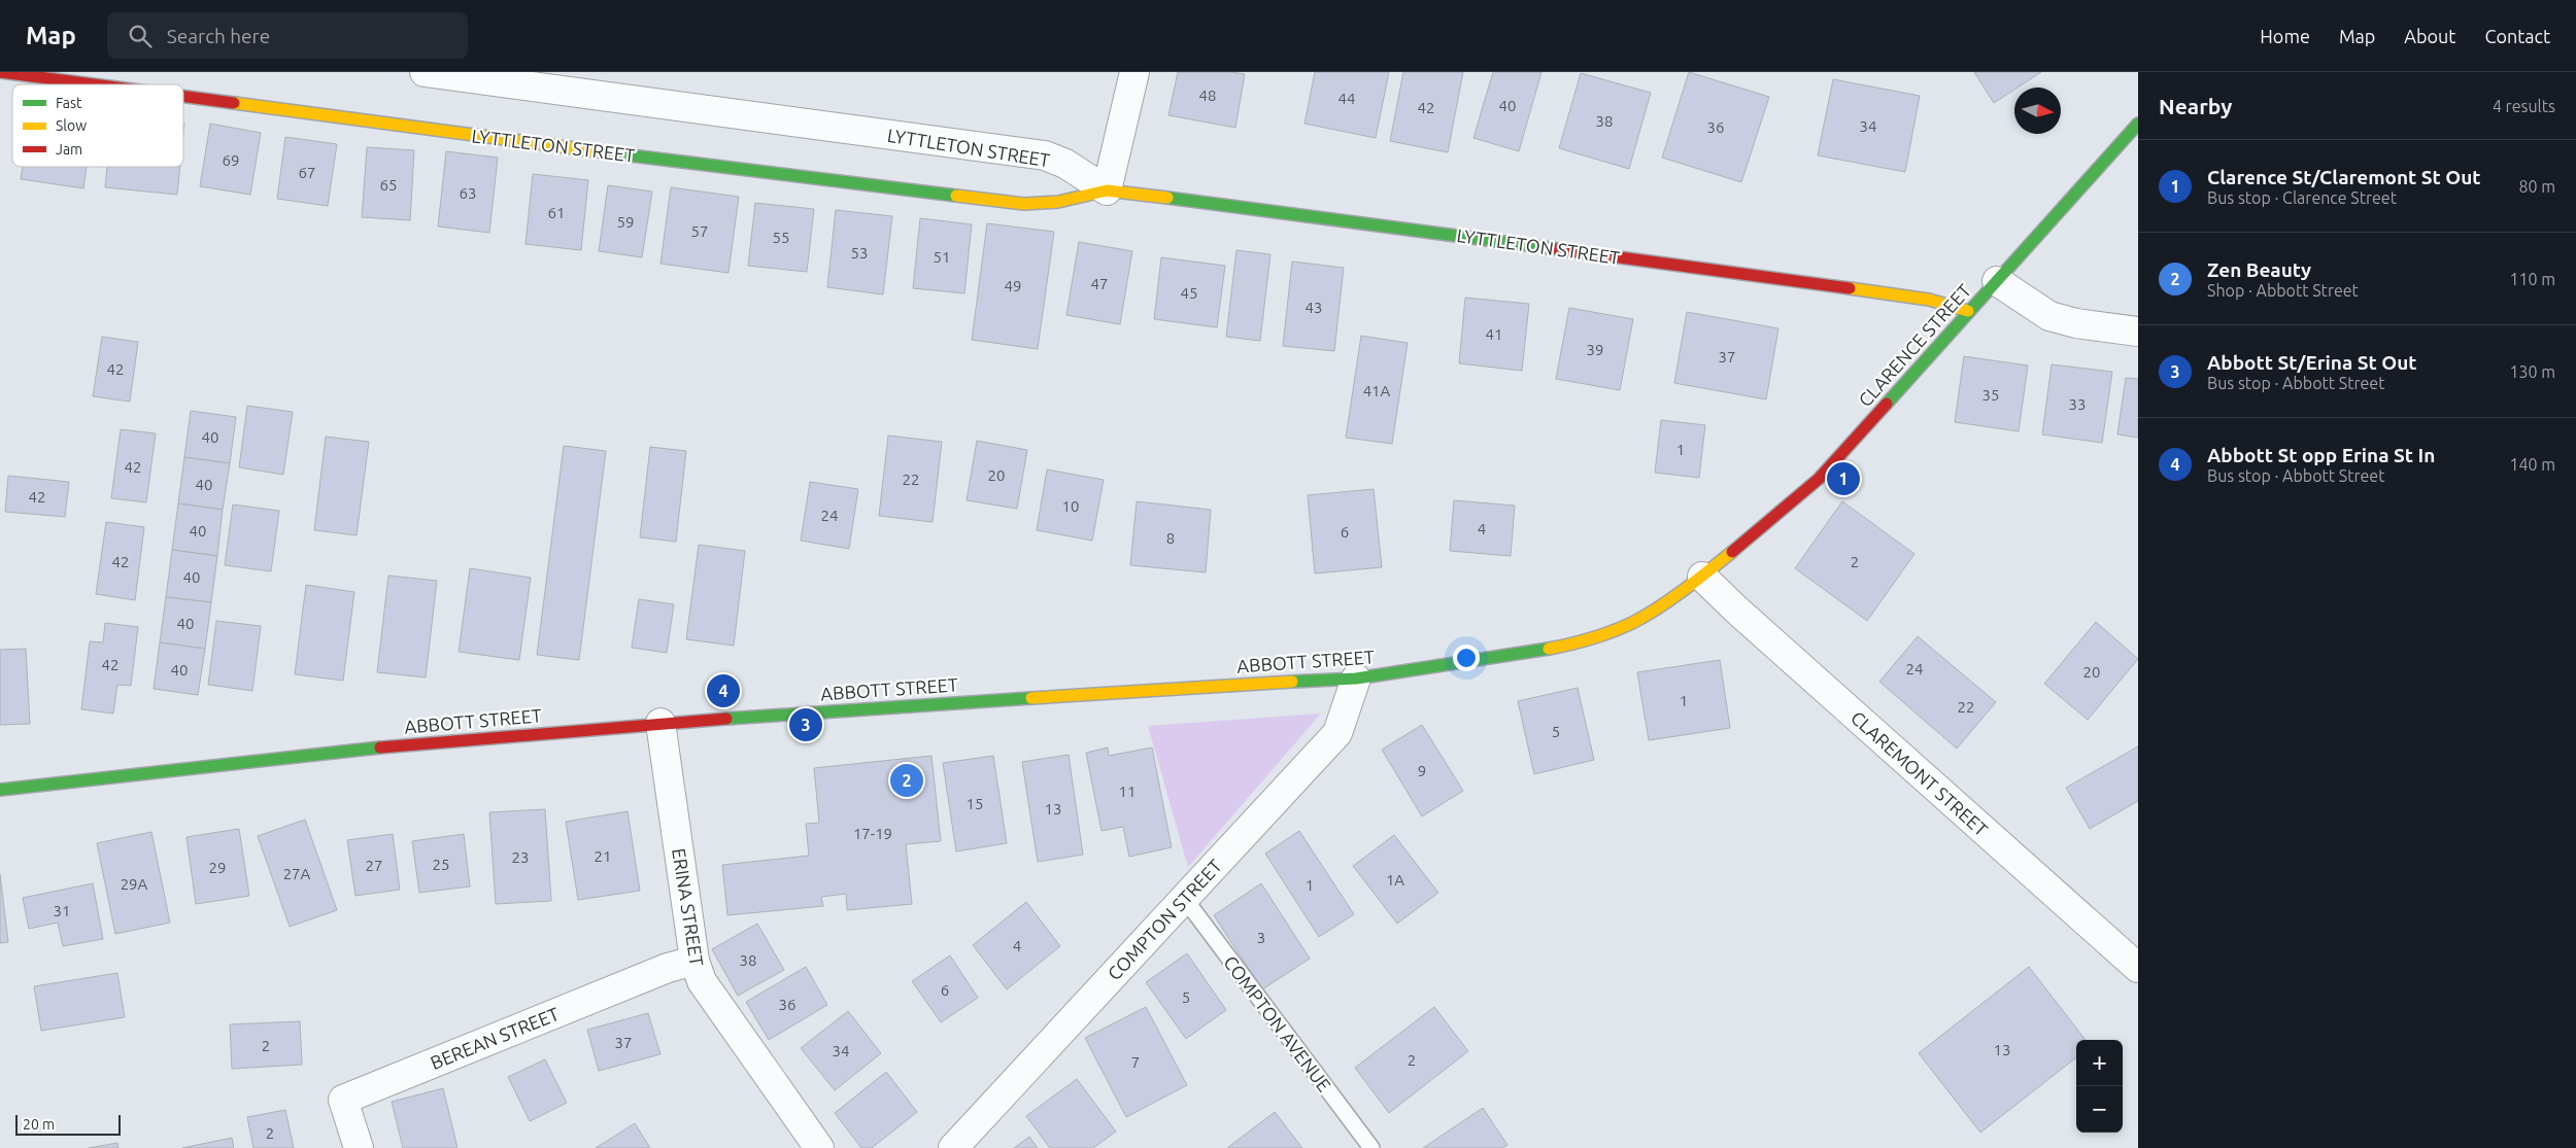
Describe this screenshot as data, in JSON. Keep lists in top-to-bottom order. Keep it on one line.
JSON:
{"streets":{"street":["LYTTLETON STREET","CLARENCE STREET","ABBOTT STREET","CLAREMONT STREET","ERINA STREET","COMPTON STREET","BEREAN STREET"],"lane":["COMPTON AVENUE"]},"crossings":[["LYTTLETON STREET","CLARENCE STREET"],["CLARENCE STREET","ABBOTT STREET"],["CLARENCE STREET","CLAREMONT STREET"],["ABBOTT STREET","CLAREMONT STREET"],["ABBOTT STREET","ERINA STREET"],["ABBOTT STREET","COMPTON STREET"],["ERINA STREET","BEREAN STREET"],["COMPTON STREET","COMPTON AVENUE"]],"house_numbers":["48","44","40","42","38","34","36","69","67","65","63","61","59","57","55","53","51","47","49","45","43","41","39","37","42","41A","35","33","40","1","42","20","22","40","42","10","24","4","40","6","8","42","2","40","40","42","24","40","20","1","22","5","9","11","15","13","17-19","21","23","25","27","29","27A","1A","29A","1","31","3","4","38","6","5","36","37","2","13","34","2","7","2"],"legend":["Fast","Slow","Jam"],"scale_bar":"20 m","north":"right","page":{"header":"Map","search":"Search here","nav":["Home","Map","About","Contact"],"heading":["Nearby","4 results"],"list":[{"mark":"1","name":"Clarence St/Claremont St Out","note":"Bus stop · Clarence Street","value":"80 m"},{"mark":"2","name":"Zen Beauty","note":"Shop · Abbott Street","value":"110 m"},{"mark":"3","name":"Abbott St/Erina St Out","note":"Bus stop · Abbott Street","value":"130 m"},{"mark":"4","name":"Abbott St opp Erina St In","note":"Bus stop · Abbott Street","value":"140 m"}],"pins":["1","4","3","2"],"map_buttons":["+","−"],"scale":"20 m"}}
